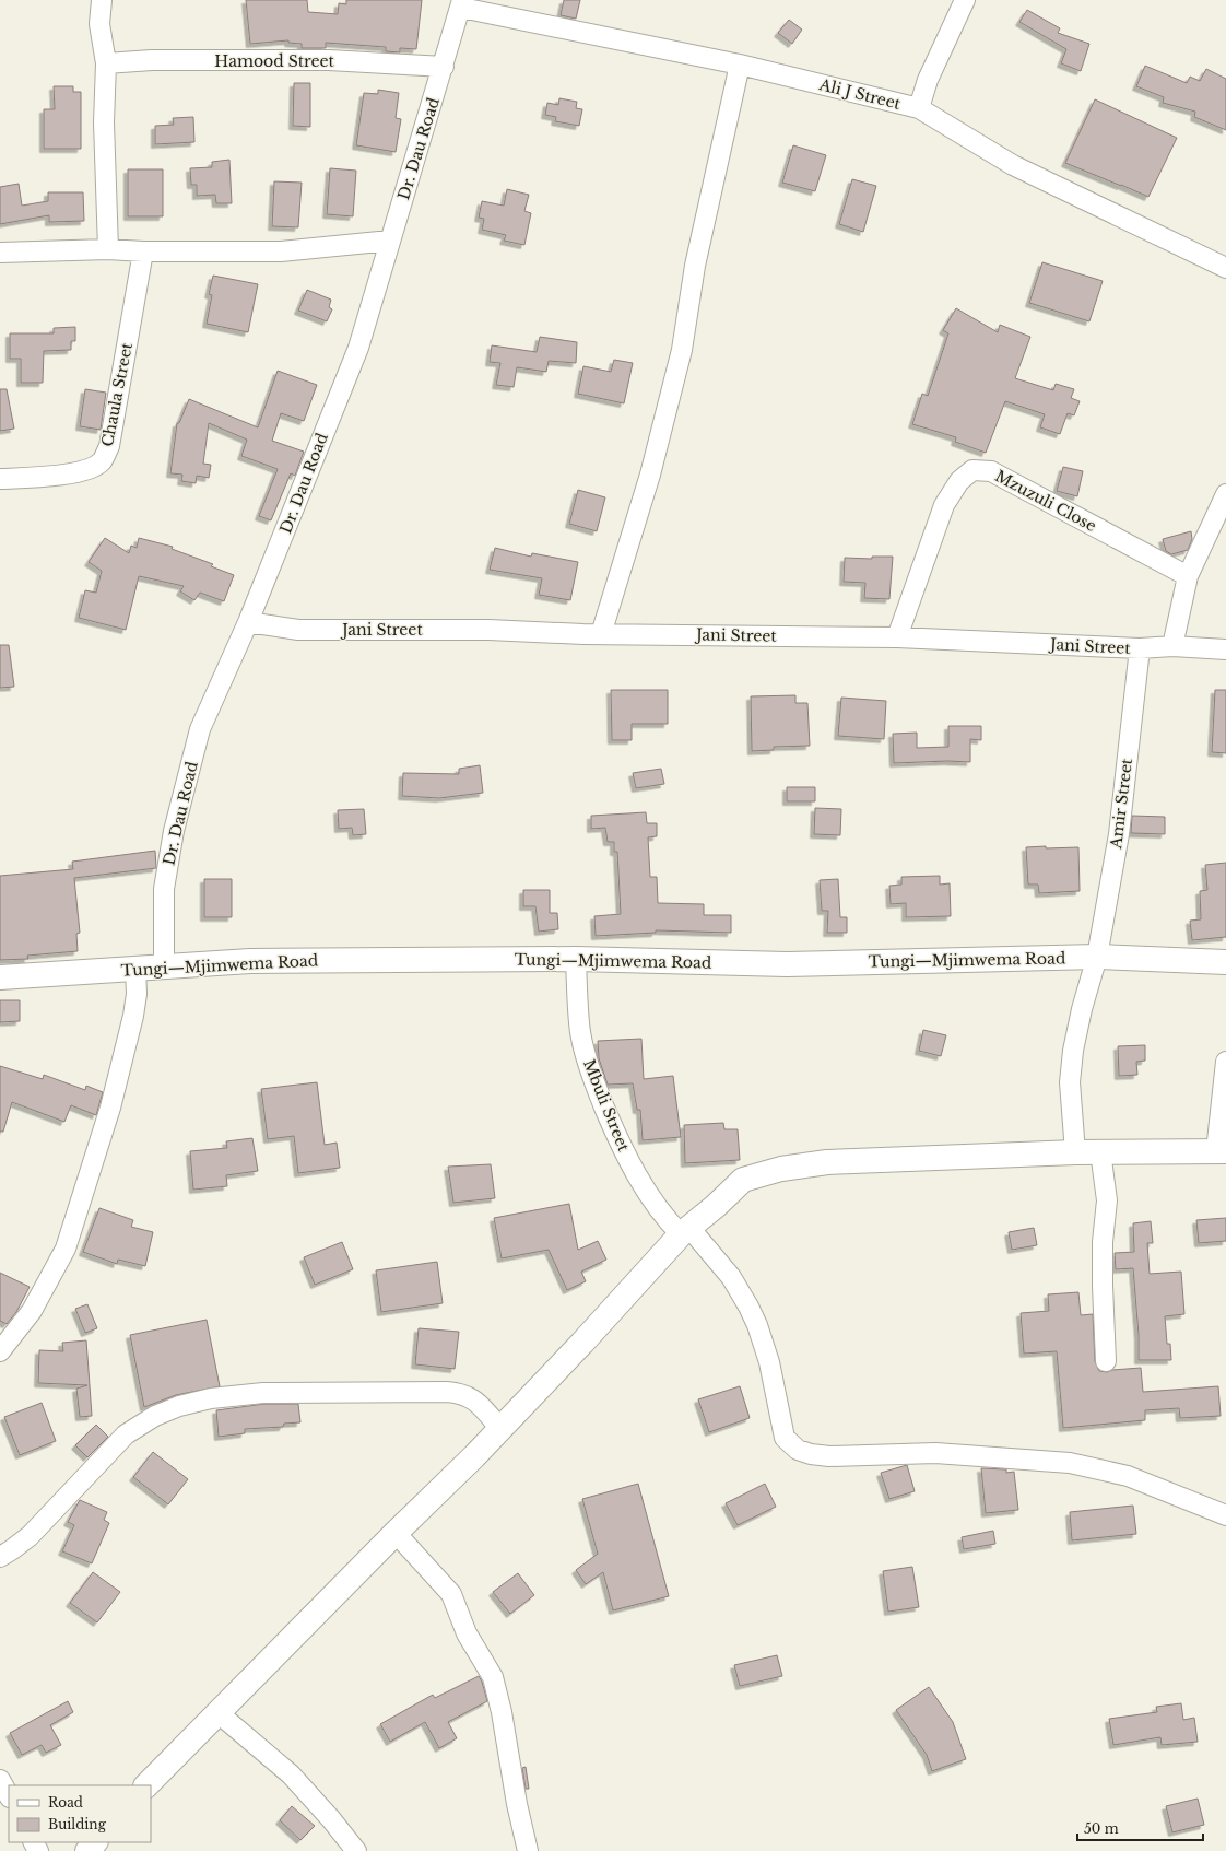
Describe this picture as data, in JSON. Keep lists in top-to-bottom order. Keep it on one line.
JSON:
{"streets":{"street":["Hamood Street","Ali J Street","Dr. Dau Road","Chaula Street","Mzuzuli Close","Jani Street","Amir Street","Tungi—Mjimwema Road","Mbuli Street"]},"crossings":[["Hamood Street","Dr. Dau Road"],["Ali J Street","Dr. Dau Road"],["Dr. Dau Road","Jani Street"],["Dr. Dau Road","Tungi—Mjimwema Road"],["Mzuzuli Close","Jani Street"],["Jani Street","Amir Street"],["Amir Street","Tungi—Mjimwema Road"],["Tungi—Mjimwema Road","Mbuli Street"]],"legend":["Road","Building"],"scale_bar":"50 m"}
